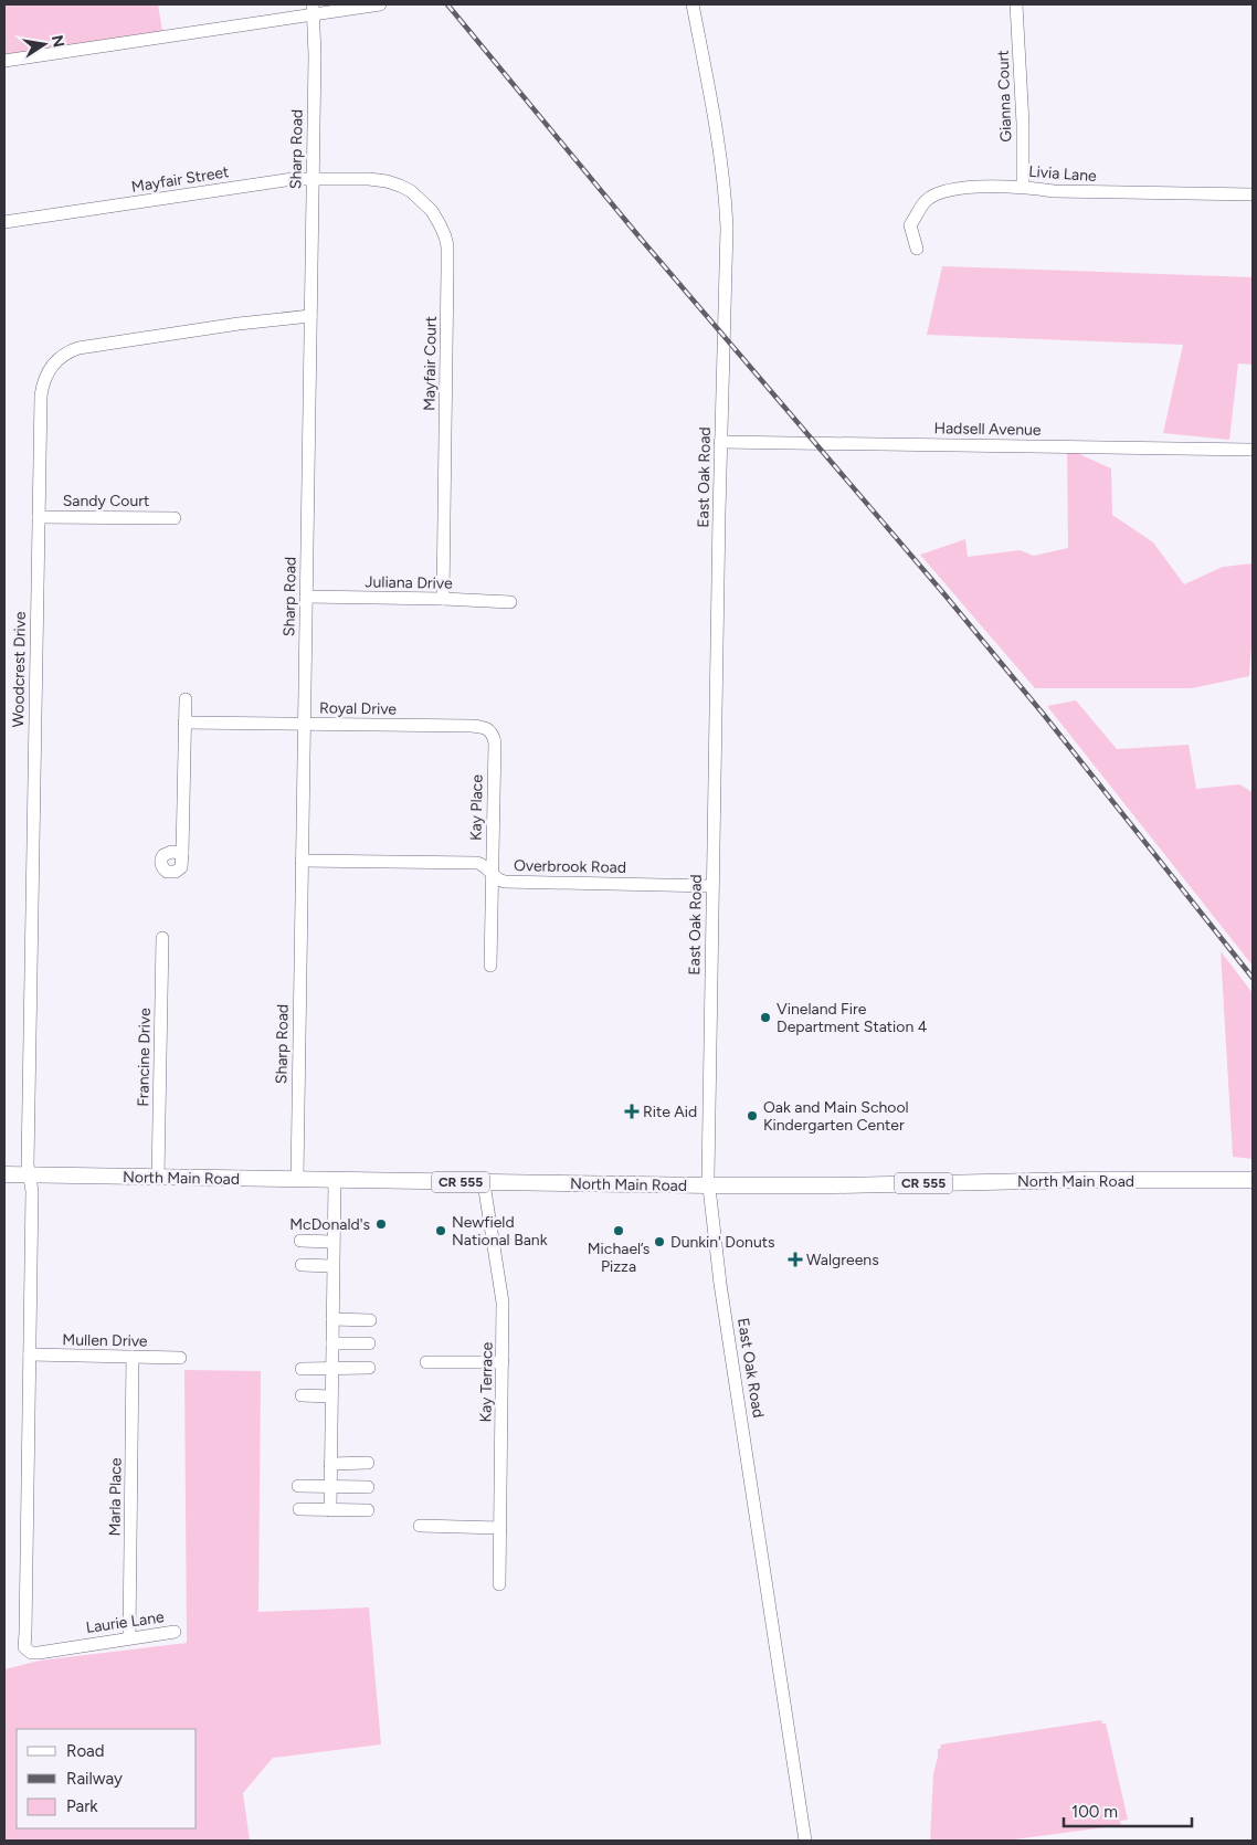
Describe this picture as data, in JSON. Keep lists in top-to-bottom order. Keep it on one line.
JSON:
{"streets":{"main road":["North Main Road","CR 555"],"street":["Gianna Court","Sharp Road","Livia Lane","Mayfair Street","Mayfair Court","Hadsell Avenue","East Oak Road","Sandy Court","Juliana Drive","Woodcrest Drive","Royal Drive","Kay Place","Overbrook Road","Francine Drive","Mullen Drive","Kay Terrace","Marla Place","Laurie Lane"]},"crossings":[["Gianna Court","Livia Lane"],["Sharp Road","Mayfair Street"],["Sharp Road","Juliana Drive"],["Sharp Road","Woodcrest Drive"],["Sharp Road","Royal Drive"],["Sharp Road","Overbrook Road"],["Sharp Road","North Main Road"],["Mayfair Street","Mayfair Court"],["Mayfair Court","Juliana Drive"],["Hadsell Avenue","East Oak Road"],["East Oak Road","Overbrook Road"],["East Oak Road","North Main Road"],["Sandy Court","Woodcrest Drive"],["Woodcrest Drive","North Main Road"],["Woodcrest Drive","Mullen Drive"],["Woodcrest Drive","Laurie Lane"],["Royal Drive","Kay Place"],["Kay Place","Overbrook Road"],["Francine Drive","North Main Road"],["North Main Road","Kay Terrace"],["Mullen Drive","Marla Place"],["Marla Place","Laurie Lane"]],"places":{"other":["Vineland Fire Department Station 4","Oak and Main School Kindergarten Center","McDonald's","Newfield National Bank","Michael’s Pizza","Dunkin' Donuts"],"health":["Rite Aid","Walgreens"]},"legend":["Road","Railway","Park"],"scale_bar":"100 m","north":"right"}
